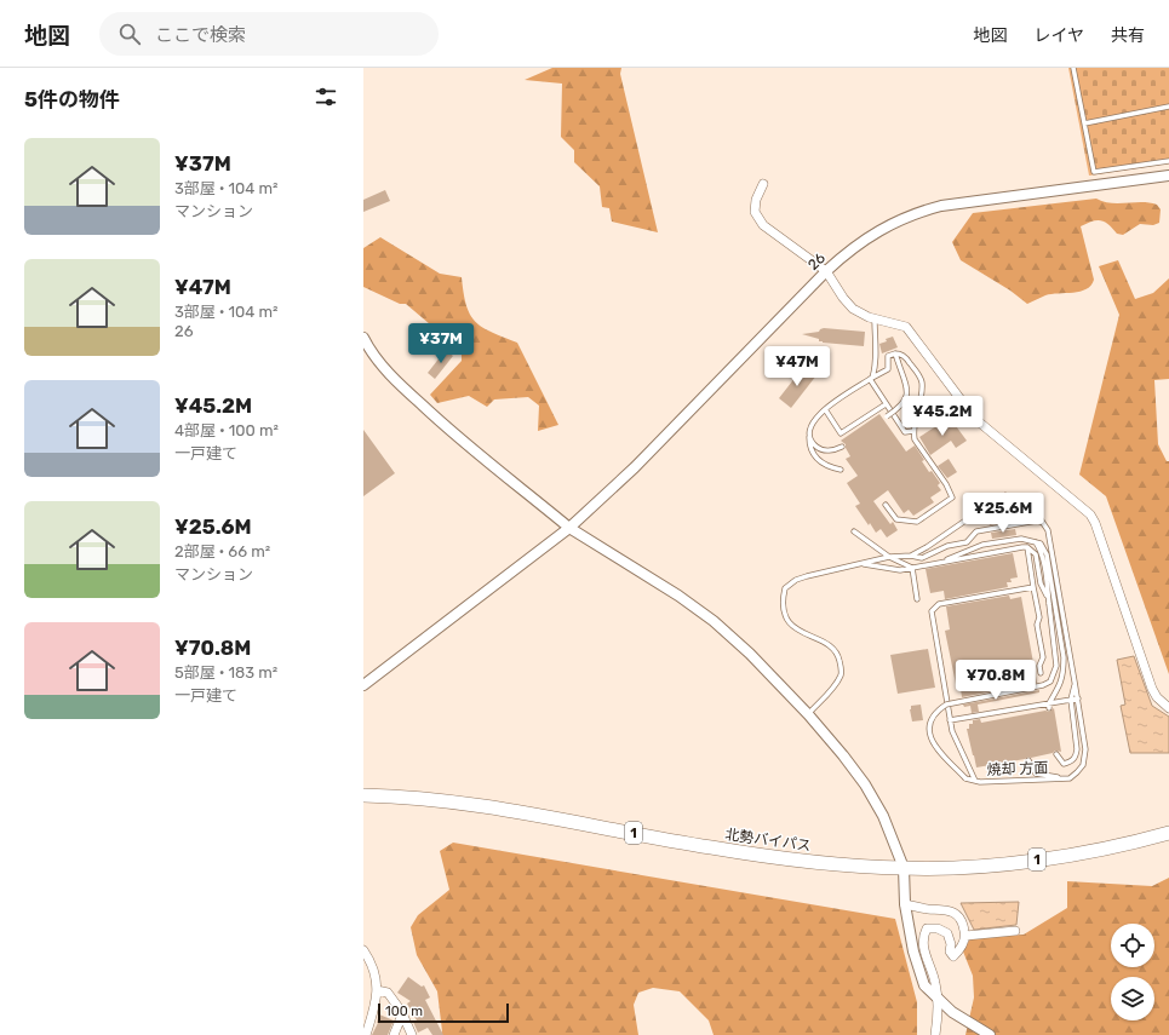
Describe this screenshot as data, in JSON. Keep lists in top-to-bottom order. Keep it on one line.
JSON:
{"streets":{"highway":["1","北勢バイパス"],"street":["26"],"lane":["焼却 方面"]},"scale_bar":"100 m","page":{"header":"地図","search":"ここで検索","nav":["地図","レイヤ","共有"],"heading":"5件の物件","list":[{"name":"¥37M","note":"3部屋 · 104 m² · マンション"},{"name":"¥47M","note":"3部屋 · 104 m² · 26"},{"name":"¥45.2M","note":"4部屋 · 100 m² · 一戸建て"},{"name":"¥25.6M","note":"2部屋 · 66 m² · マンション"},{"name":"¥70.8M","note":"5部屋 · 183 m² · 一戸建て"}],"price":["¥37M","¥47M","¥45.2M","¥25.6M","¥70.8M"],"scale":"100 m"}}
